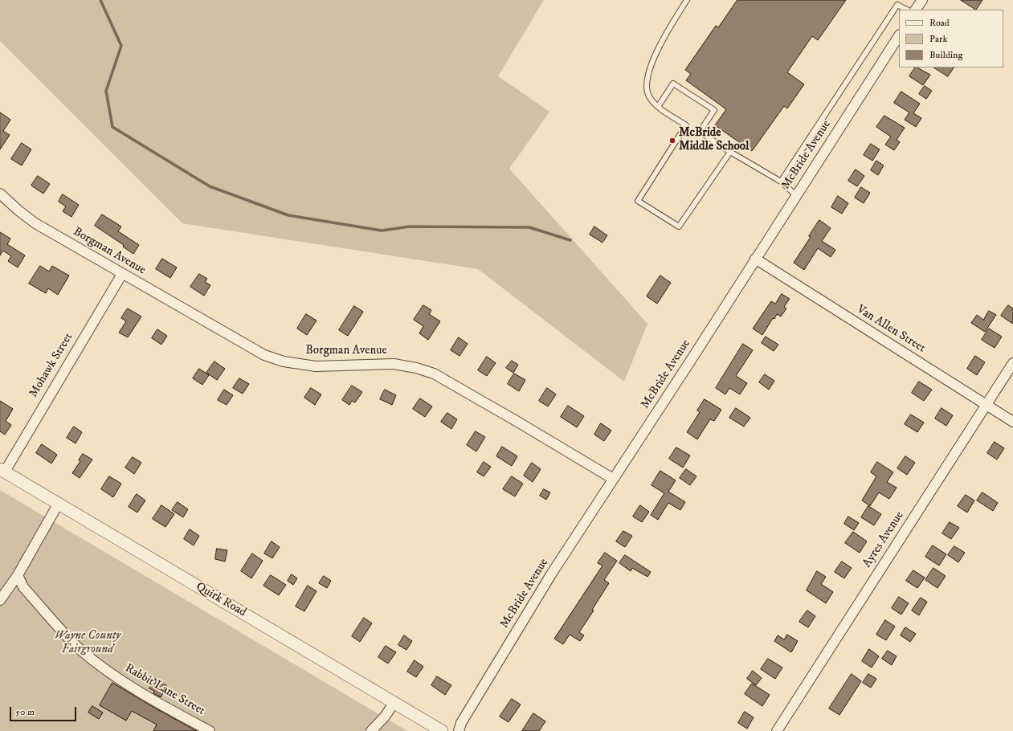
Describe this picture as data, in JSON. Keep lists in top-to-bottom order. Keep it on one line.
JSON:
{"streets":{"street":["McBride Avenue","Borgman Avenue","Van Allen Street","Mohawk Street","Ayres Avenue","Quirk Road","Rabbit Lane Street"]},"crossings":[["McBride Avenue","Borgman Avenue"],["McBride Avenue","Van Allen Street"],["Borgman Avenue","Mohawk Street"],["Van Allen Street","Ayres Avenue"],["Mohawk Street","Quirk Road"]],"parks":["Wayne County Fairground"],"places":["McBride Middle School"],"legend":["Road","Park","Building"],"scale_bar":"50 m"}
